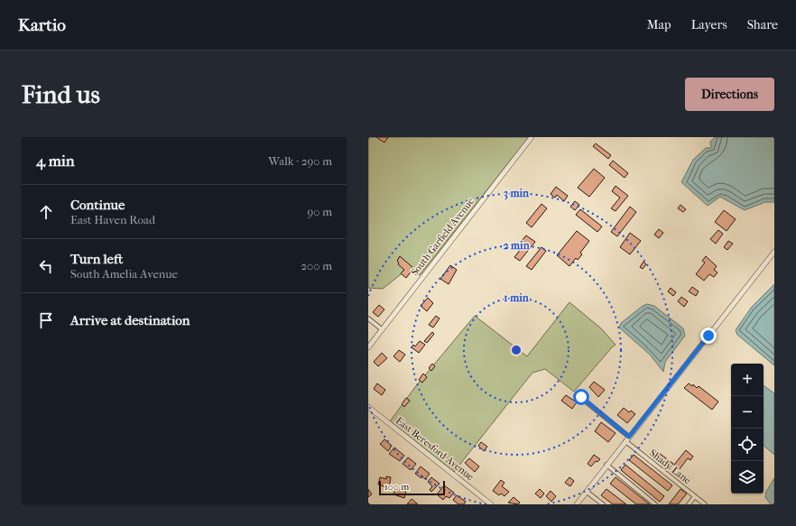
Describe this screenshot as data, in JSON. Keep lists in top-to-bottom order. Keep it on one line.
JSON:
{"streets":{"street":["South Garfield Avenue","East Beresford Avenue","Shady Lane"]},"scale_bar":"100 m","page":{"header":"Kartio","nav":["Map","Layers","Share"],"buttons":"Directions","title":"Find us","heading":["4 min","Walk · 290 m"],"list":[["Continue","East Haven Road","90 m"],["Turn left","South Amelia Avenue","200 m"],"Arrive at destination"],"map_buttons":["+","−"],"scale":"100 m"},"rings":["3 min","2 min","1 min"]}
